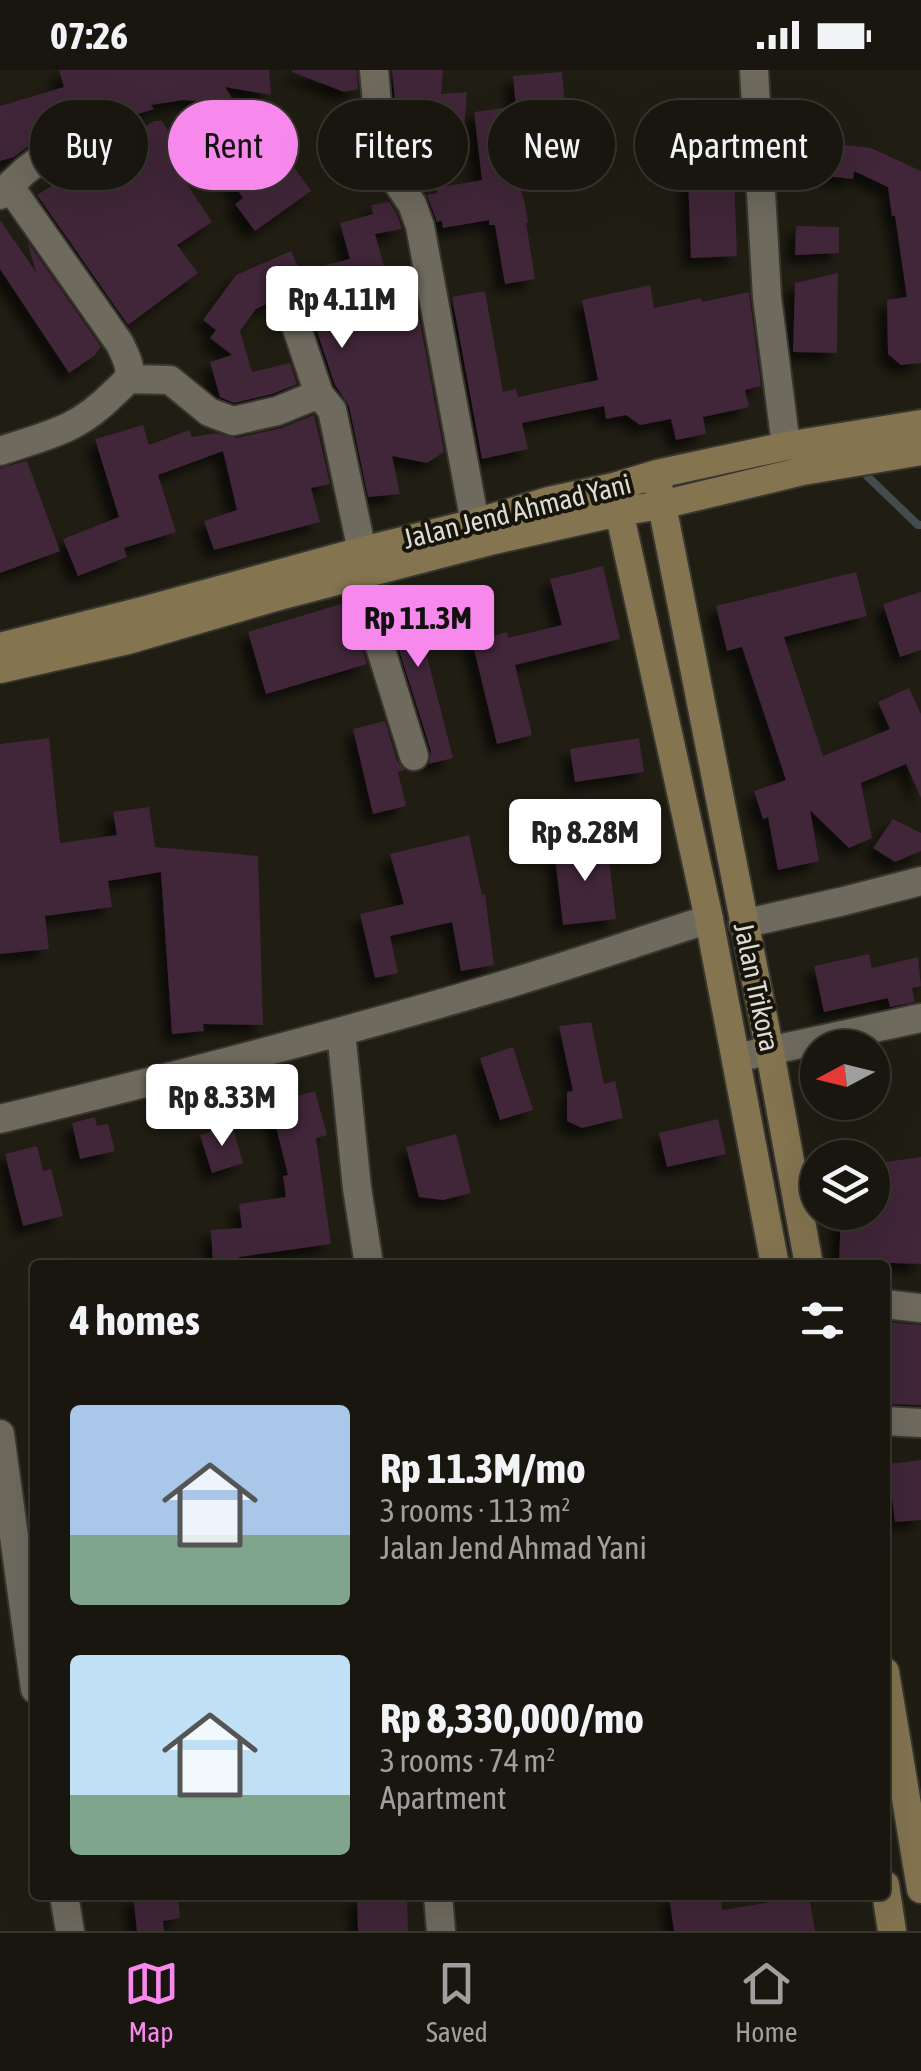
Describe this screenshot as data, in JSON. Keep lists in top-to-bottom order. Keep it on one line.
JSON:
{"streets":{"main road":["Jalan Jend Ahmad Yani","Jalan Trikora"]},"crossings":[["Jalan Jend Ahmad Yani","Jalan Trikora"]],"north":"left","page":{"status":"07:26","chip":["Buy","Rent","Filters","New","Apartment"],"price":["Rp 4.11M","Rp 11.3M","Rp 8.28M","Rp 8.33M"],"heading":"4 homes","list":[{"name":"Rp 11.3M/mo","note":"3 rooms · 113 m² · Jalan Jend Ahmad Yani"},{"name":"Rp 8,330,000/mo","note":"3 rooms · 74 m² · Apartment"}],"tabs":["Map","Saved","Home"]}}
